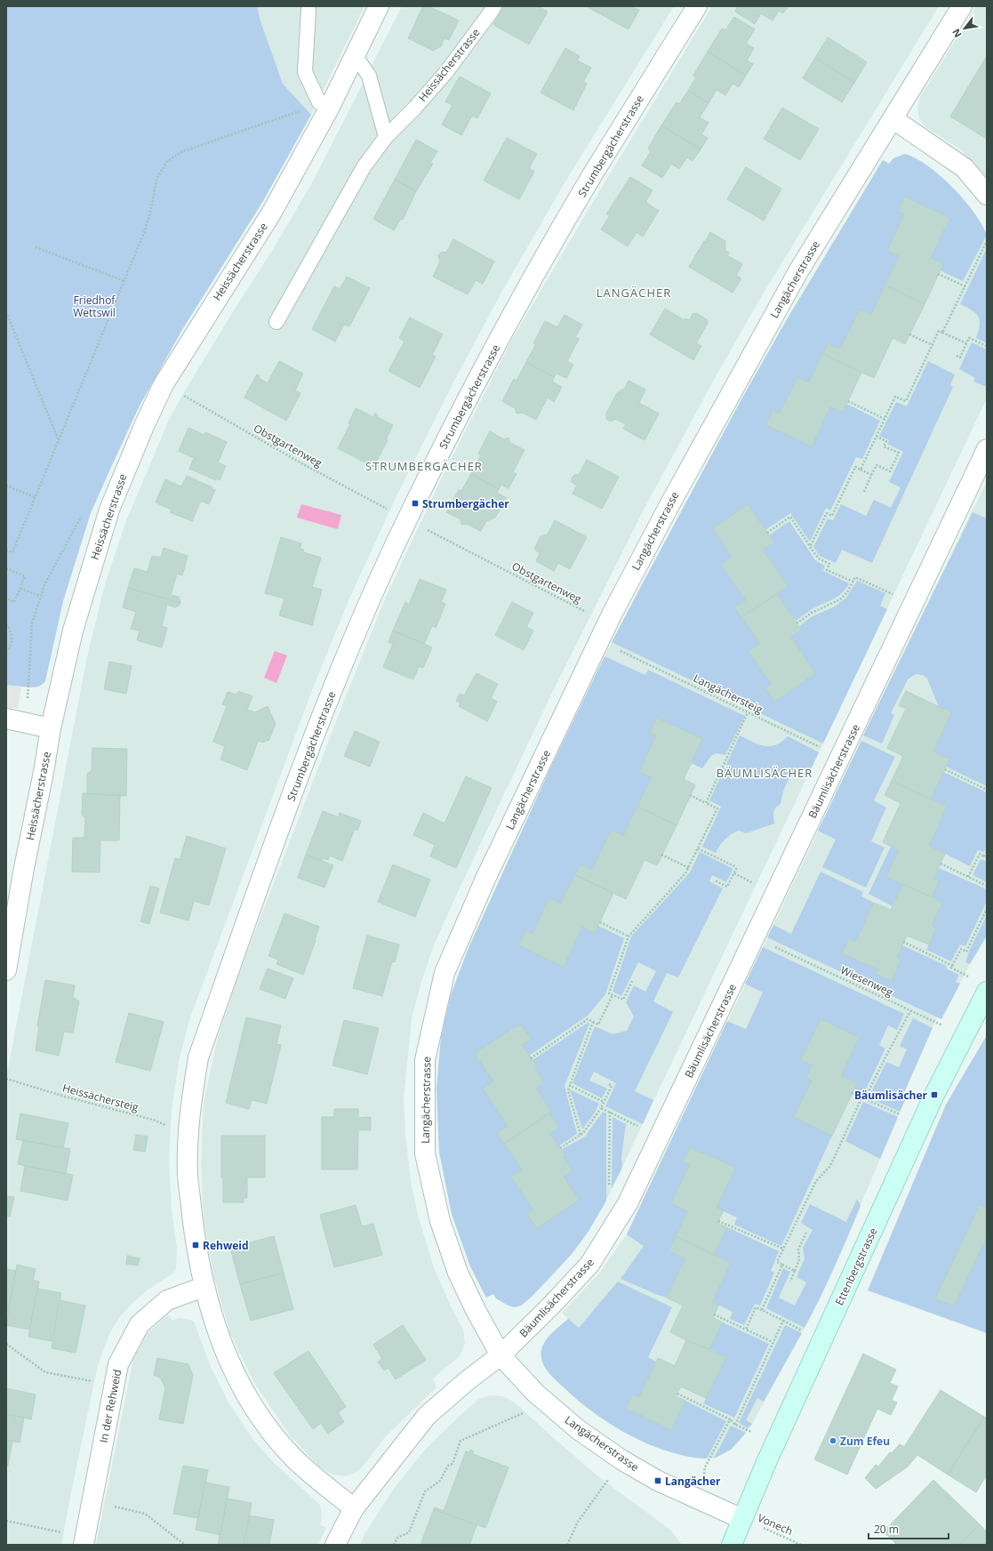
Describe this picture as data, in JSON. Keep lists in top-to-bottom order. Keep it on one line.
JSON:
{"streets":{"street":["Heissächerstrasse","Strumbergächerstrasse","Langächerstrasse","Bäumlisächerstrasse","Ettenbergstrasse","In der Rehweid"],"path":["Obstgartenweg","Langächersteig","Wiesenweg","Heissächersteig","Vonech"]},"crossings":[["Strumbergächerstrasse","Bäumlisächerstrasse"],["Strumbergächerstrasse","Heissächersteig"],["Strumbergächerstrasse","In der Rehweid"],["Langächerstrasse","Bäumlisächerstrasse"],["Langächerstrasse","Ettenbergstrasse"],["Langächerstrasse","Vonech"],["Ettenbergstrasse","Vonech"]],"districts":["LANGÄCHER","STRUMBERGÄCHER","BÄUMLISÄCHER"],"parks":["Friedhof Wettswil"],"places":{"transit":["Strumbergächer","Bäumlisächer","Rehweid","Langächer"],"other":["Zum Efeu"]},"scale_bar":"20 m","north":"bottom left"}
